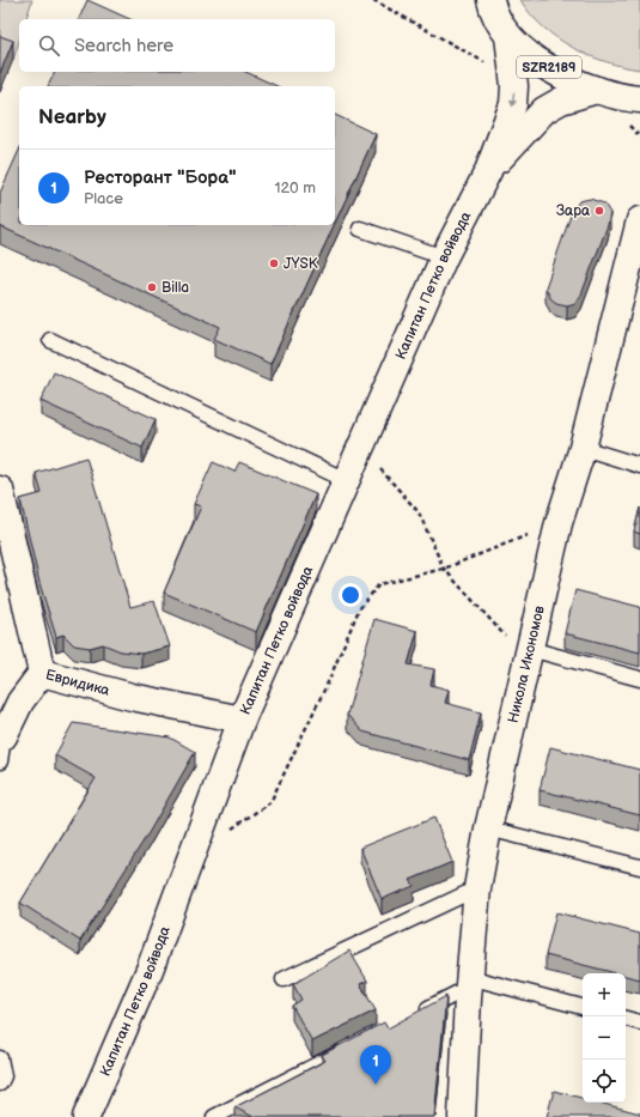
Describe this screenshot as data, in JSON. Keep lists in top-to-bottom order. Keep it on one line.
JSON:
{"streets":{"main road":["SZR2189","Капитан Петко войвода","Никола Икономов","Евридика"]},"crossings":[["SZR2189","Капитан Петко войвода"],["Капитан Петко войвода","Евридика"]],"places":["Зара","JYSK","Billa"],"page":{"search":"Search here","heading":"Nearby","list":[{"mark":"1","name":"Ресторант \"Бора\"","note":"Place","value":"120 m"}],"map_buttons":["+","−"],"pins":"1"}}
